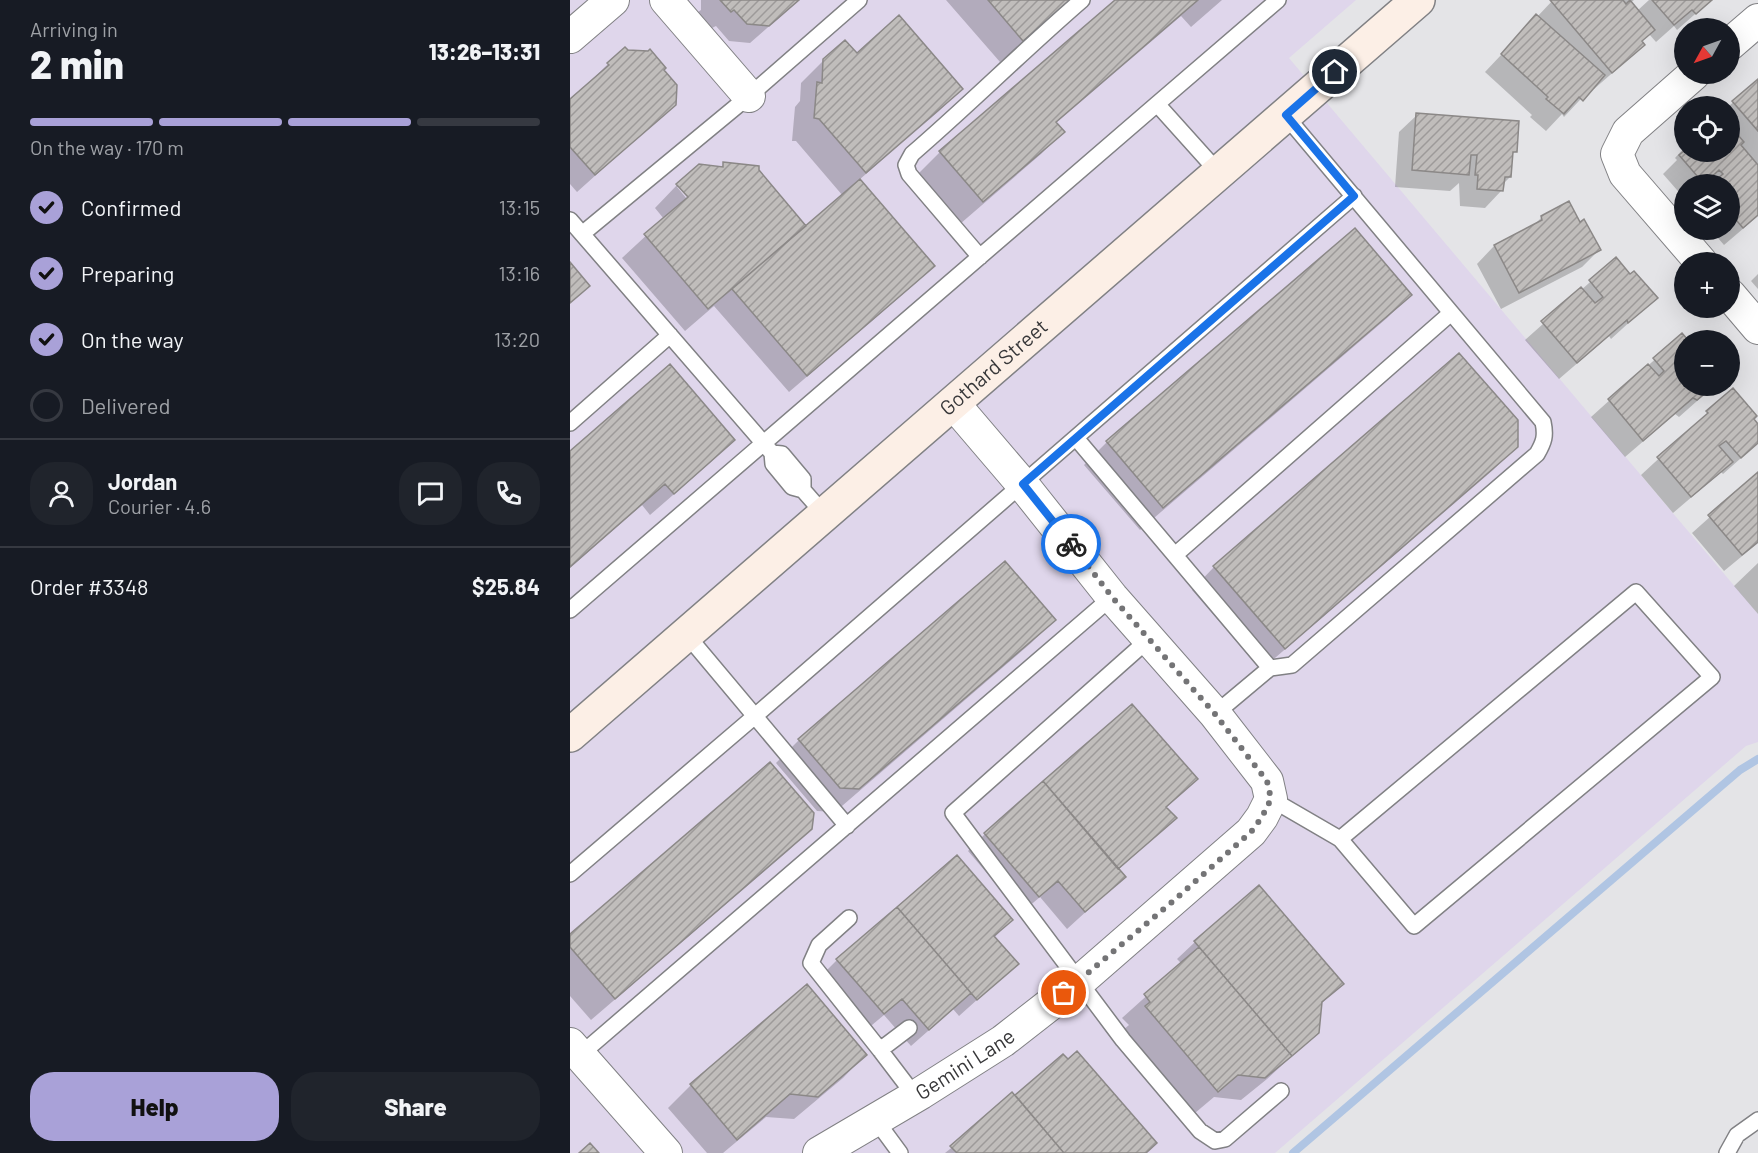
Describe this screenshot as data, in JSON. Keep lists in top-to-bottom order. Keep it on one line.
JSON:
{"streets":{"street":["Gothard Street","Gemini Lane"]},"north":"bottom left","page":{"heading":["2 min","Arriving in","13:26–13:31"],"panel":["Jordan","Courier · 4.6","Order #3348","$25.84"],"map_buttons":["+","−"],"bar":"On the way · 170 m","list":[["Confirmed","13:15"],["Preparing","13:16"],["On the way","13:20"],"Delivered"],"buttons":["Help","Share"]}}
